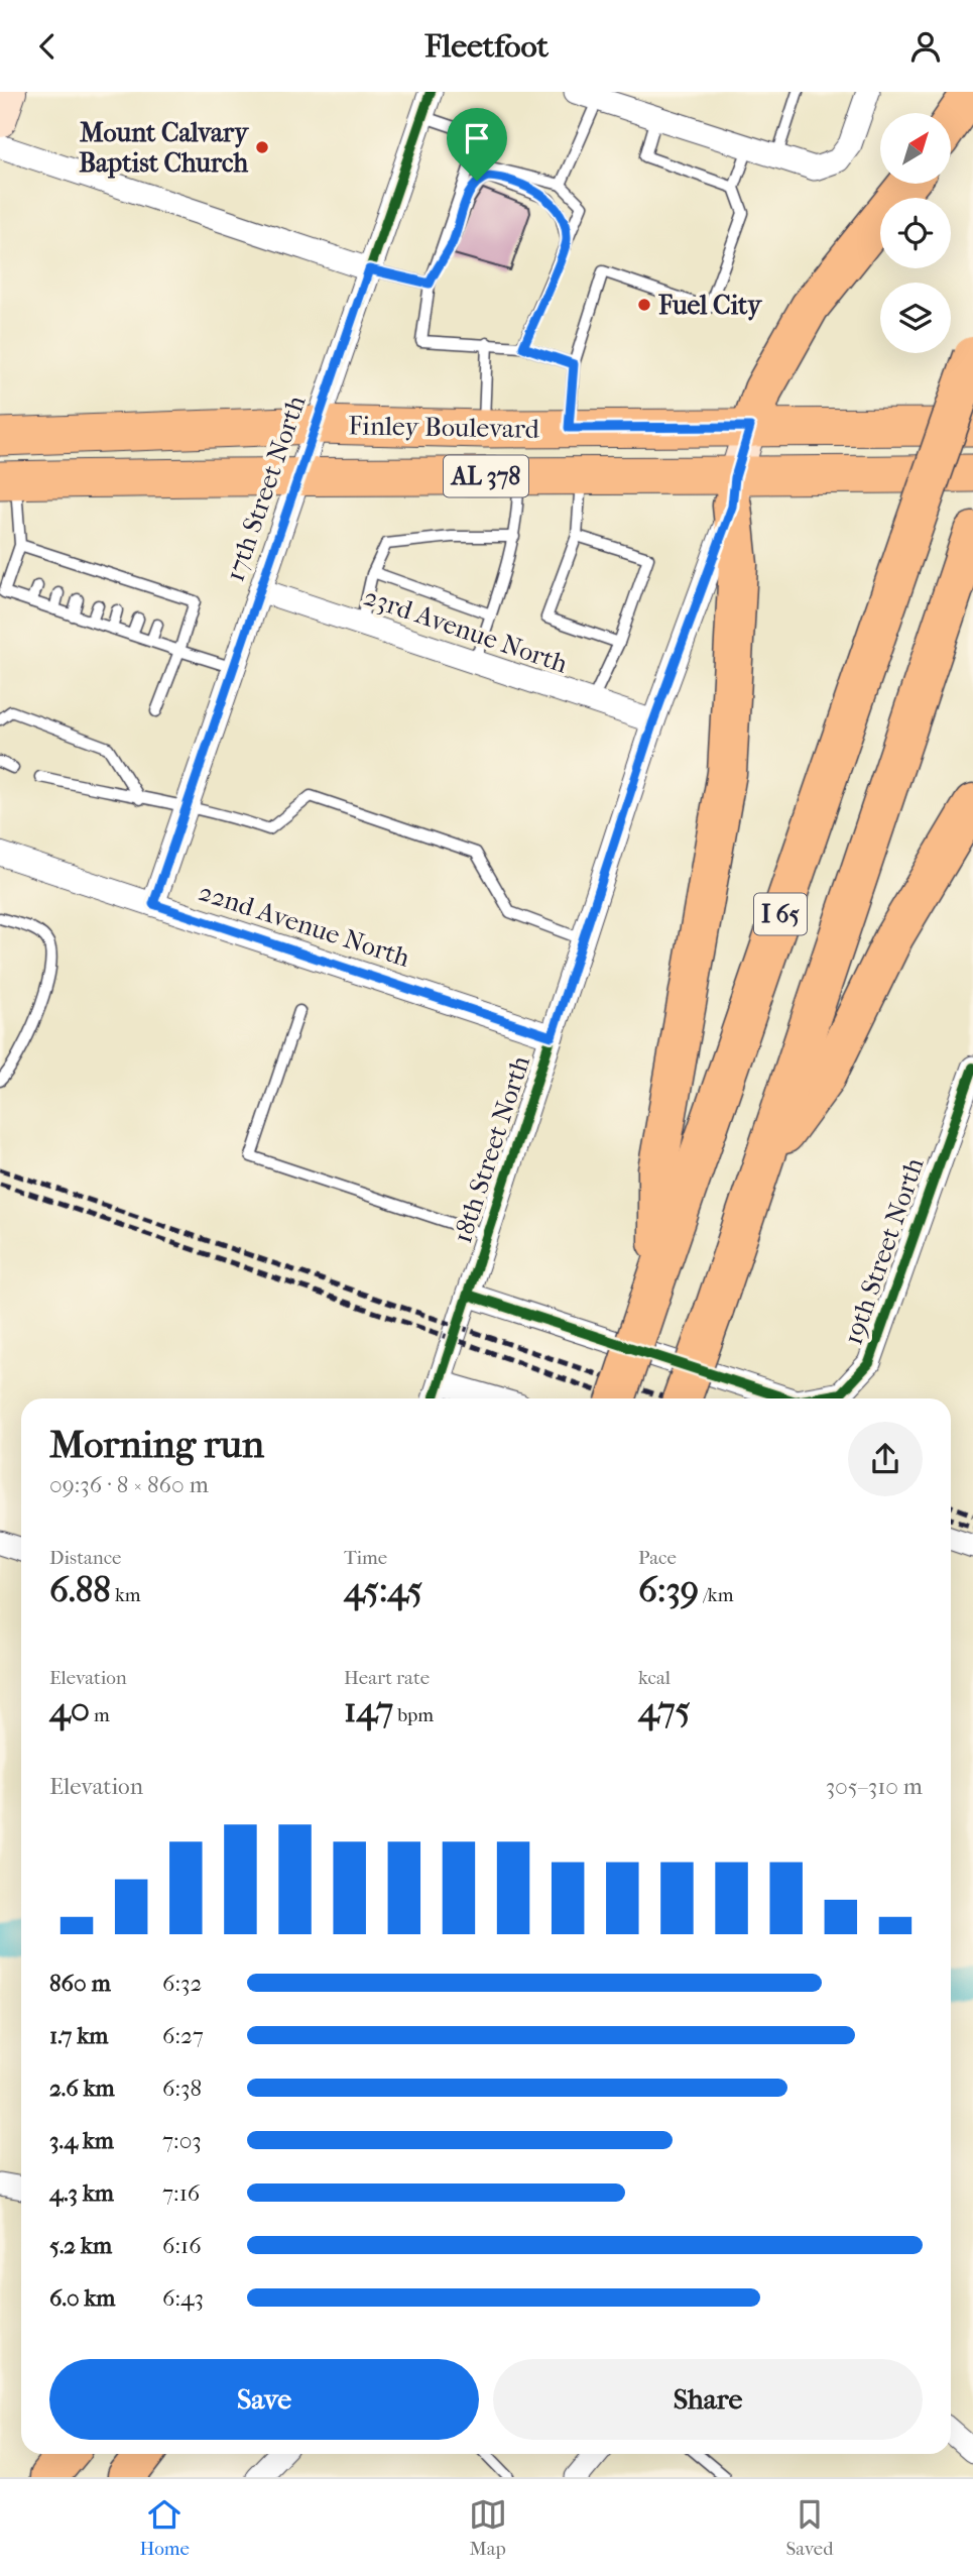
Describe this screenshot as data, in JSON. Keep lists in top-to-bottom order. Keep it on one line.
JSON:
{"streets":{"highway":["I 65"],"main road":["Finley Boulevard","AL 378","18th Street North"],"street":["17th Street North","23rd Avenue North","22nd Avenue North","19th Street North"]},"crossings":[["Finley Boulevard","17th Street North"],["Finley Boulevard","18th Street North"],["17th Street North","23rd Avenue North"],["17th Street North","22nd Avenue North"],["23rd Avenue North","18th Street North"],["22nd Avenue North","18th Street North"],["18th Street North","19th Street North"]],"places":["Mount Calvary Baptist Church","Fuel City"],"north":"top right","page":{"header":"Fleetfoot","heading":["Morning run","09:36 · 8 × 860 m"],"stats":[["Distance","6.88 km"],["Time","45:45"],["Pace","6:39 /km"],["Elevation","40 m"],["Heart rate","147 bpm"],["kcal","475"]],"chart":["Elevation","305–310 m"],"list":[{"name":"860 m","note":"6:32"},{"name":"1.7 km","note":"6:27"},{"name":"2.6 km","note":"6:38"},{"name":"3.4 km","note":"7:03"},{"name":"4.3 km","note":"7:16"},{"name":"5.2 km","note":"6:16"},{"name":"6.0 km","note":"6:43"}],"buttons":["Save","Share"],"tabs":["Home","Map","Saved"]}}
